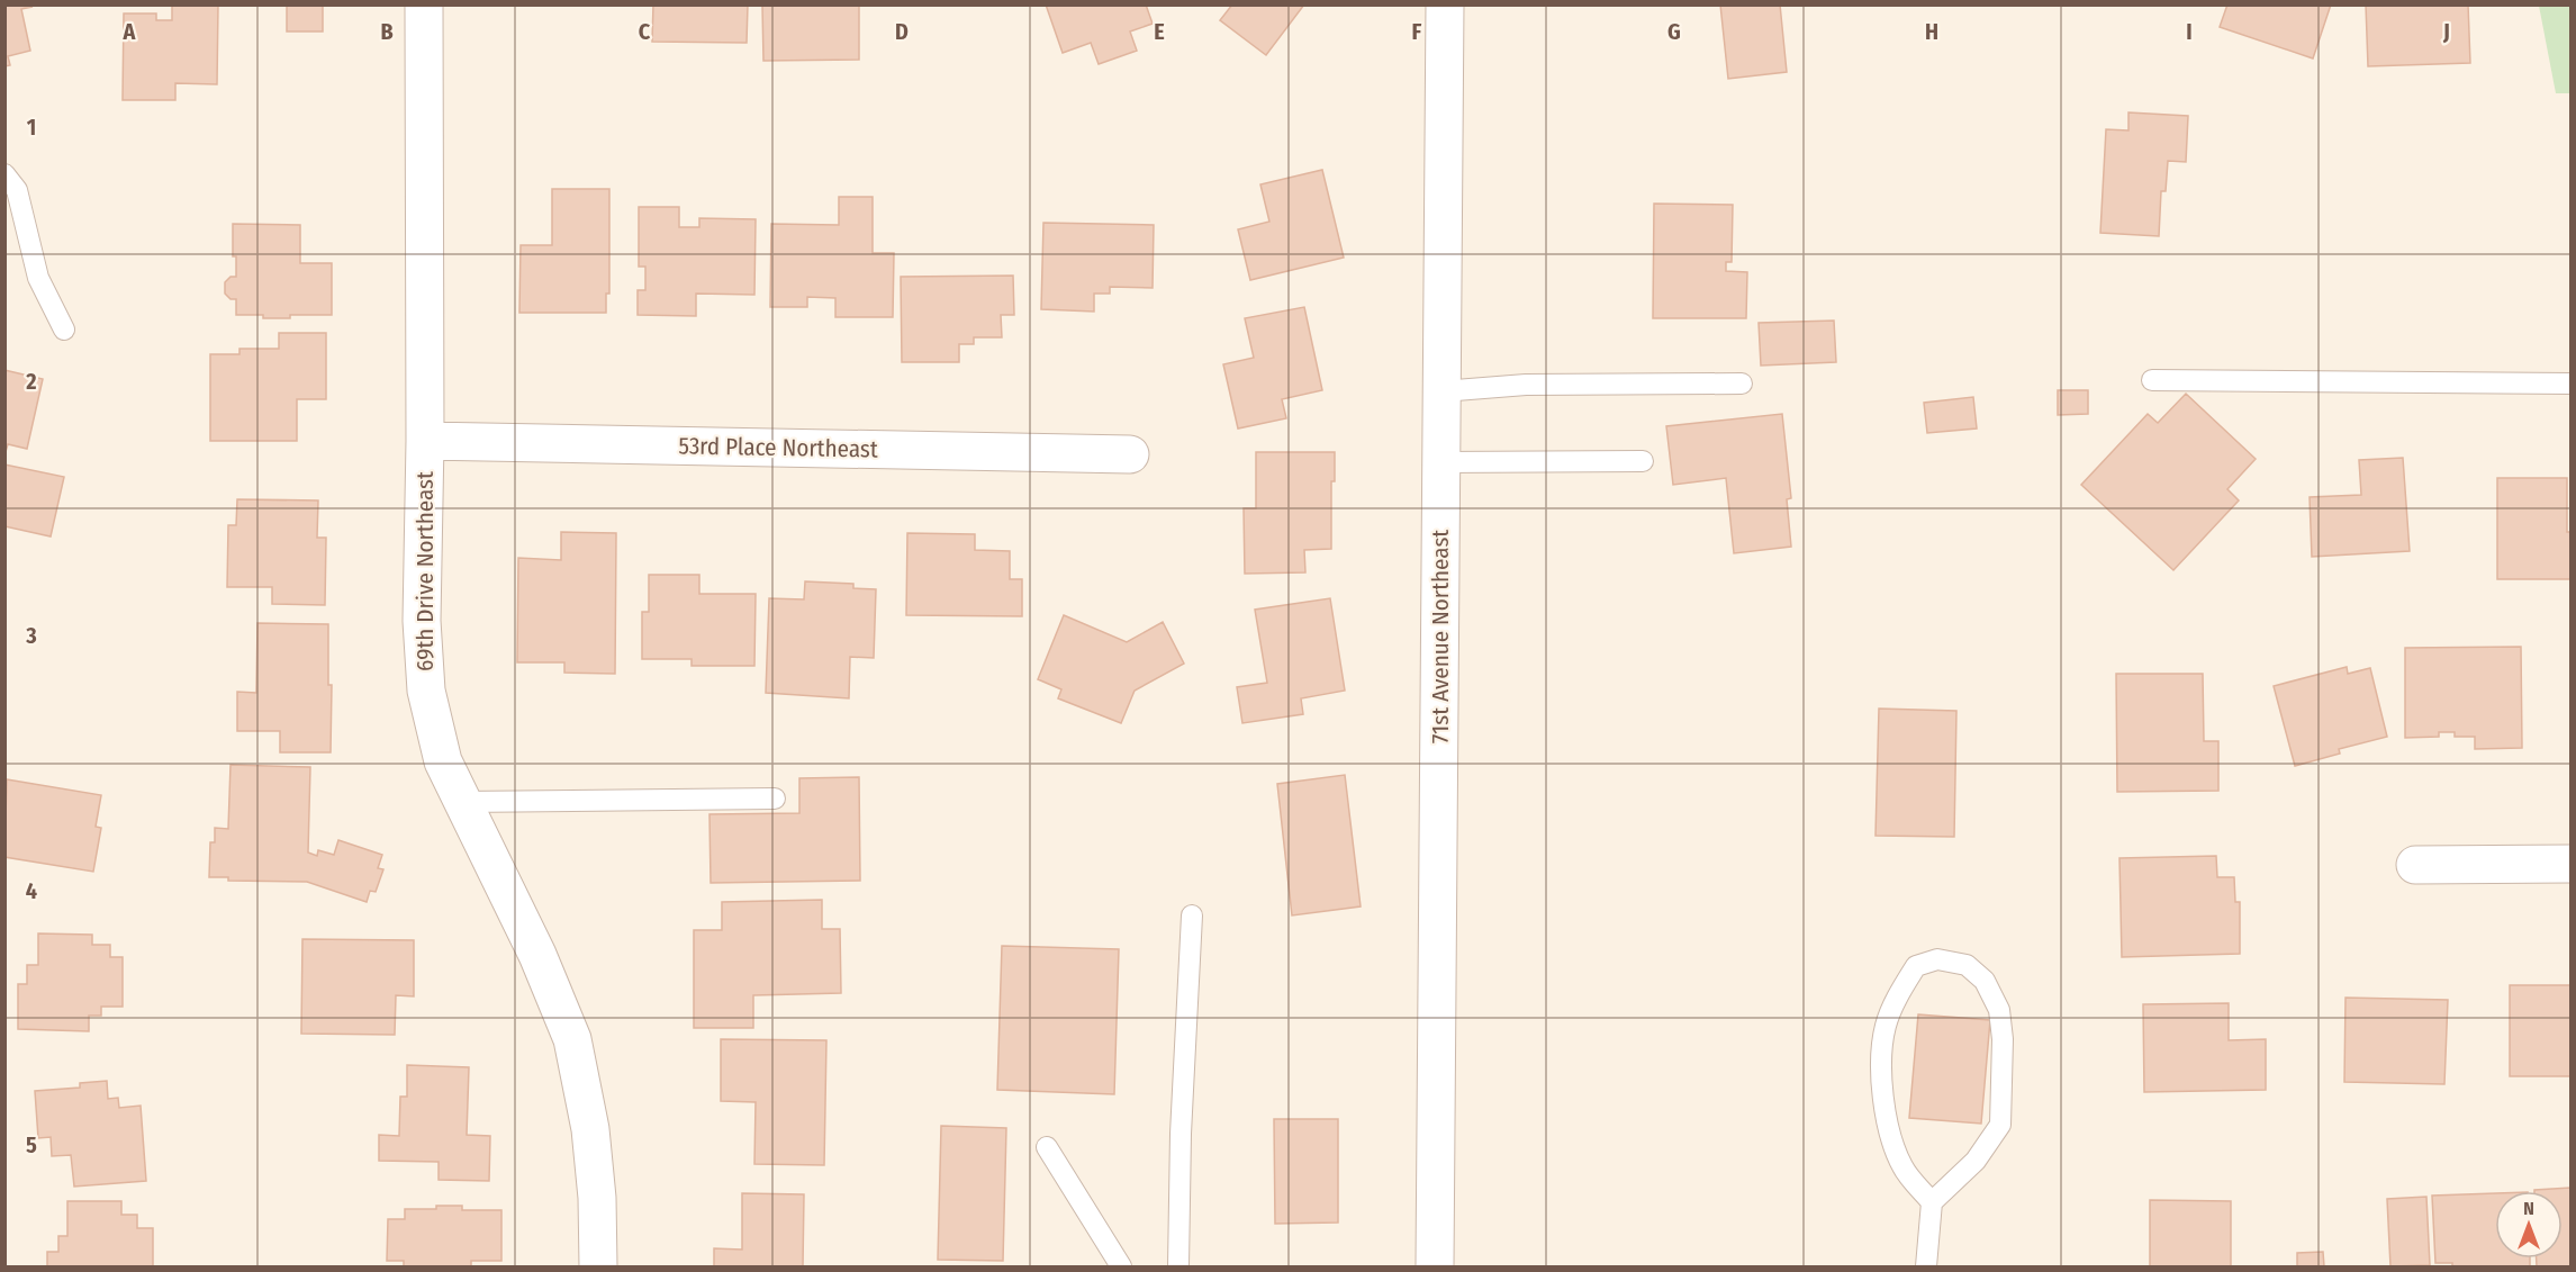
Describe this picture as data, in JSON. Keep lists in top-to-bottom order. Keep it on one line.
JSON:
{"streets":{"street":["53rd Place Northeast","69th Drive Northeast","71st Avenue Northeast"]},"crossings":[["53rd Place Northeast","69th Drive Northeast"]],"north":"top","grid":{"columns":["A","B","C","D","E","F","G","H","I","J"],"rows":["1","2","3","4","5"]}}
